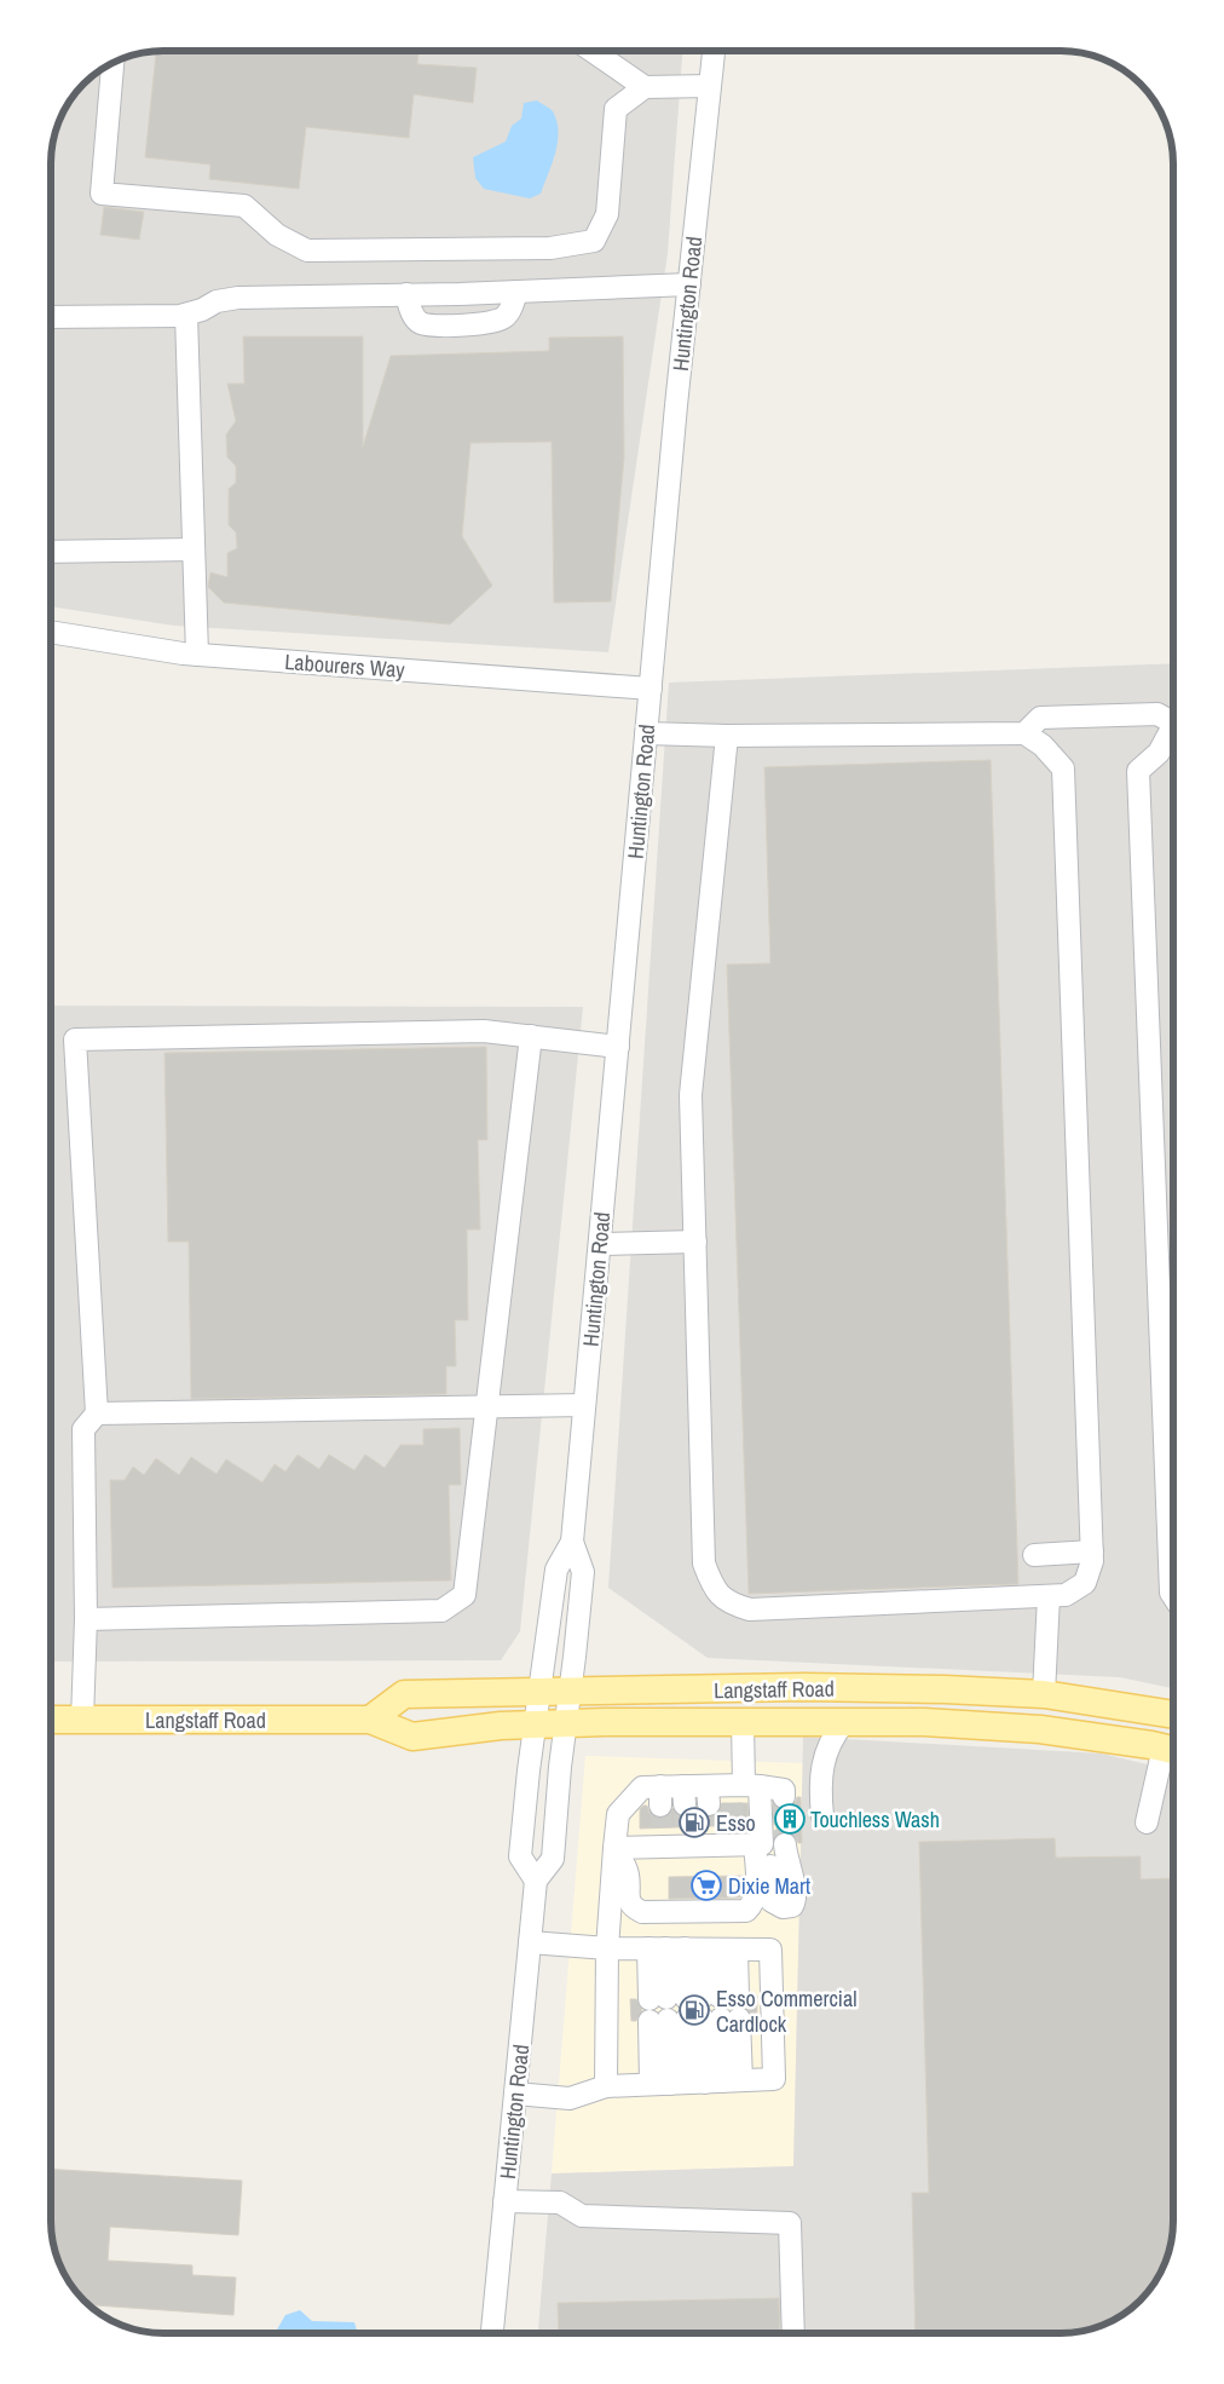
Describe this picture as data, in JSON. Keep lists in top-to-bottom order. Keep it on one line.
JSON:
{"streets":{"main road":["Langstaff Road"],"street":["Huntington Road","Labourers Way"]},"crossings":[["Huntington Road","Labourers Way"],["Huntington Road","Langstaff Road"]],"places":{"building":["Touchless Wash"],"fuel station":["Esso","Esso Commercial Cardlock"],"supermarket":["Dixie Mart"]}}
